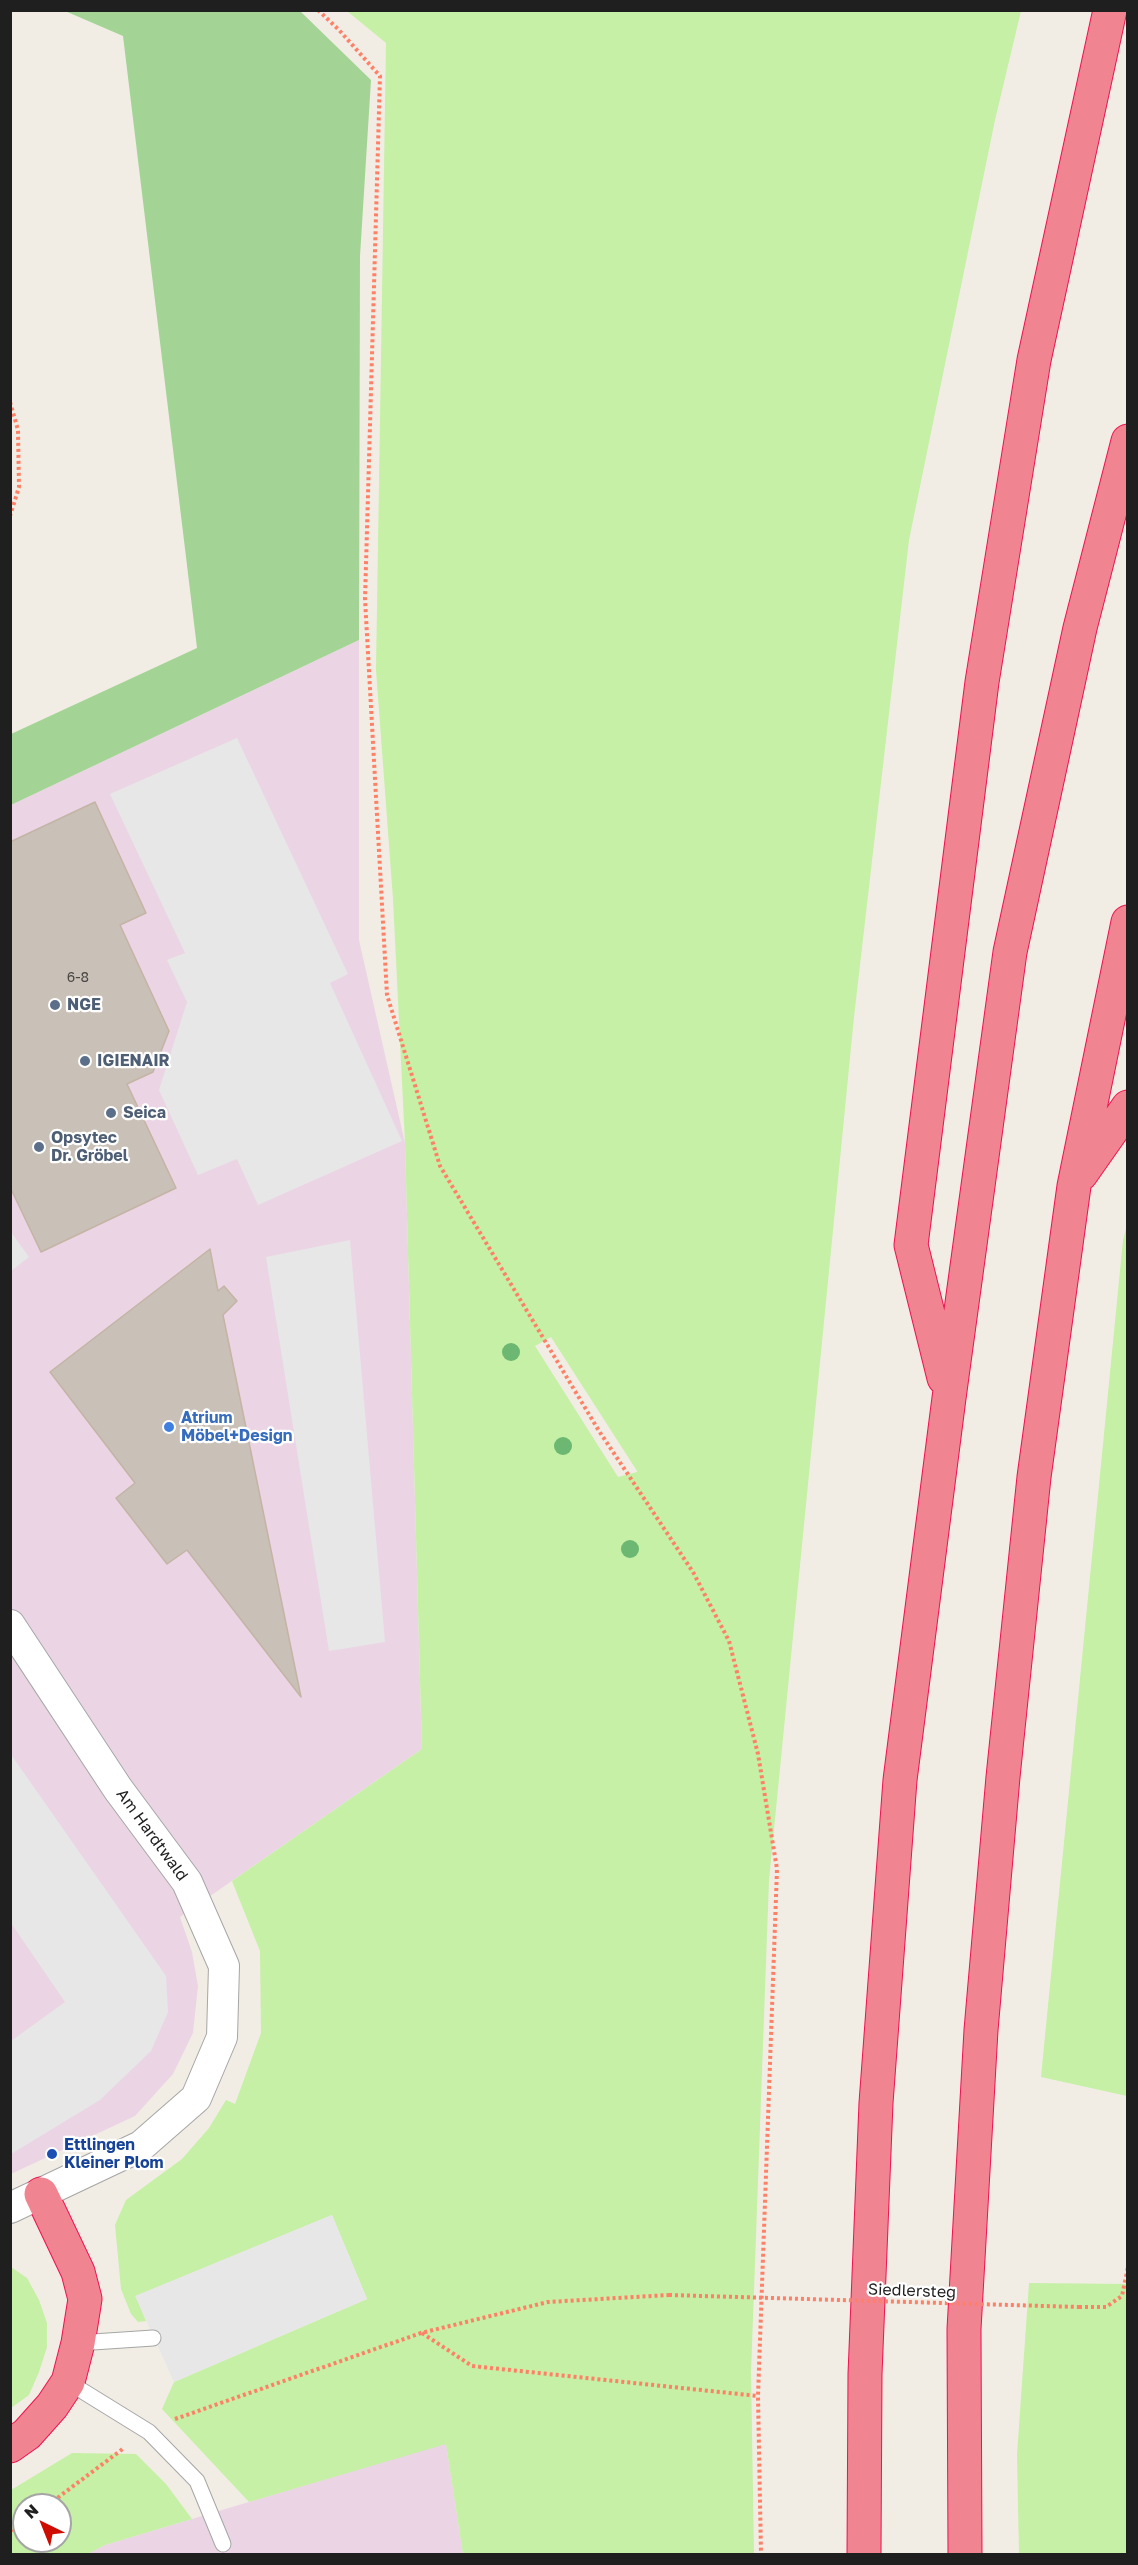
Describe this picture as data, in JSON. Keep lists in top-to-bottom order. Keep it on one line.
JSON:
{"streets":{"street":["Am Hardtwald"],"path":["Siedlersteg"]},"places":["NGE","IGIENAIR","Seica","Opsytec Dr. Gröbel","Atrium Möbel+Design","Ettlingen Kleiner Plom"],"house_numbers":["6-8"],"north":"top left"}
